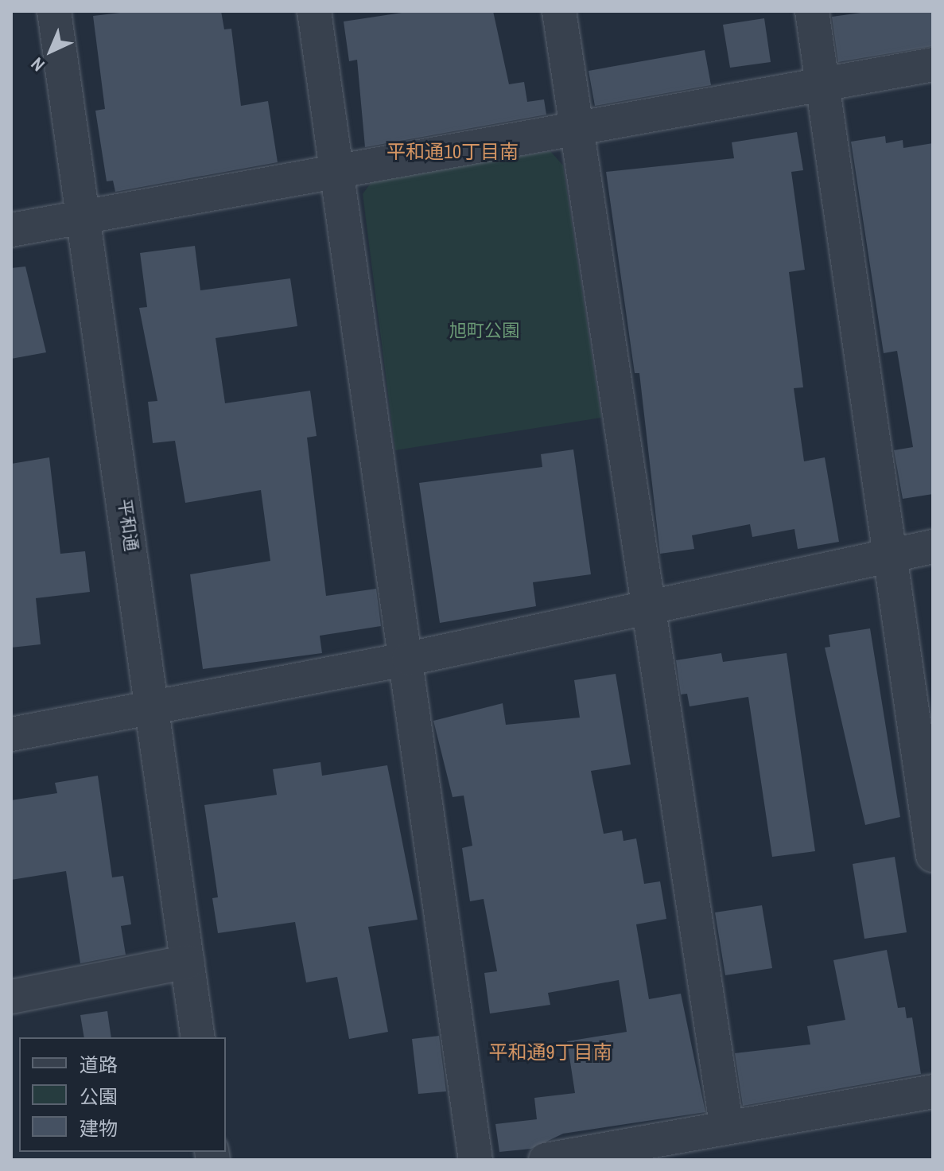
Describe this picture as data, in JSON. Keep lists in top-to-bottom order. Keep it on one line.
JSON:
{"streets":{"street":["平和通"]},"districts":["平和通10丁目南","平和通9丁目南"],"parks":["旭町公園"],"legend":["道路","公園","建物"],"north":"bottom left"}
